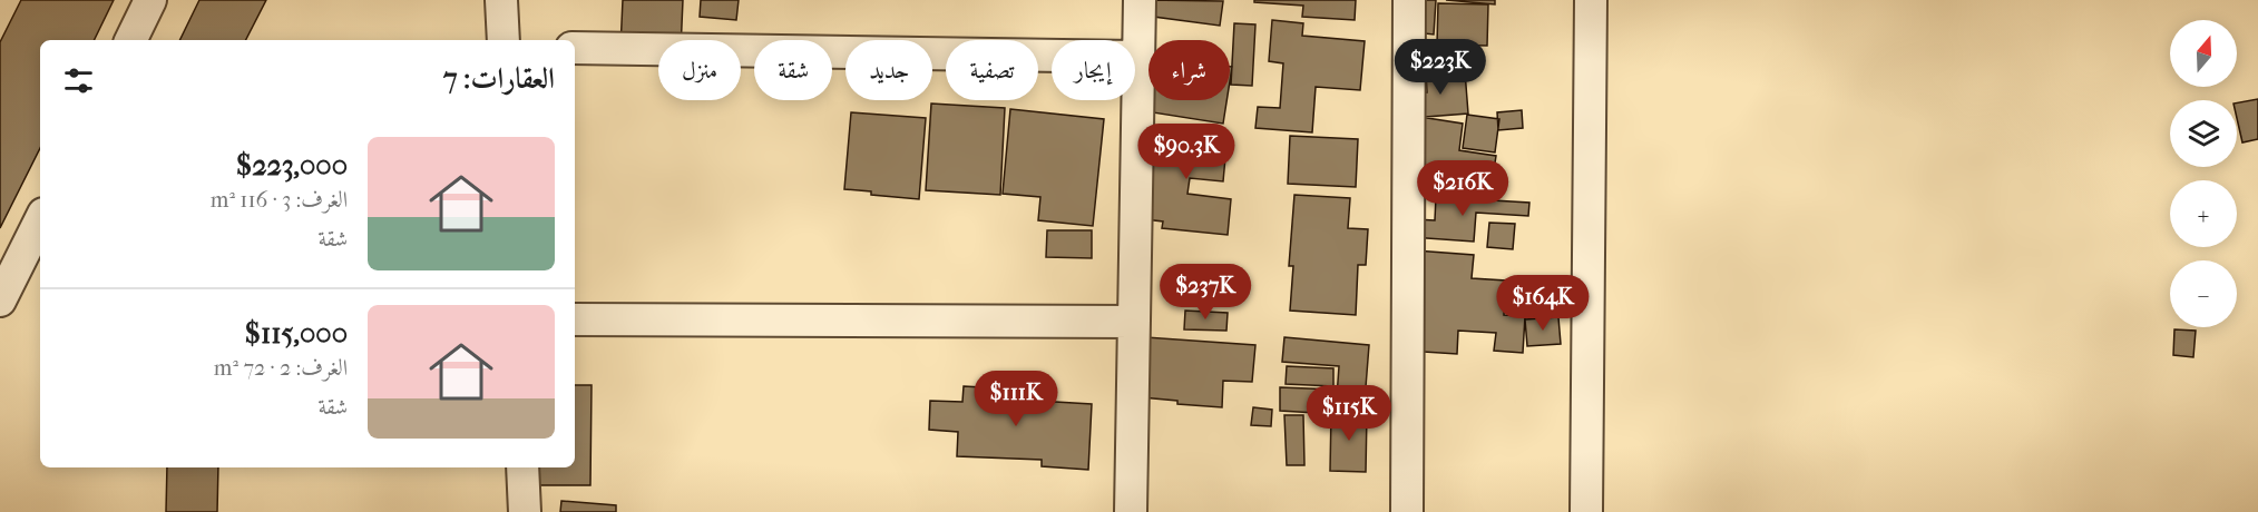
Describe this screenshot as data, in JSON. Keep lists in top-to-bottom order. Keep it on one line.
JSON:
{"north":"top","page":{"map_buttons":["+","−"],"price":["$223K","$90.3K","$216K","$237K","$164K","$111K","$115K"],"chip":["شراء","إيجار","تصفية","جديد","شقة","منزل"],"heading":"العقارات: 7","list":[{"name":"$223,000","note":"الغرف: 3 · 116 m² · شقة"},{"name":"$115,000","note":"الغرف: 2 · 72 m² · شقة"}]}}
